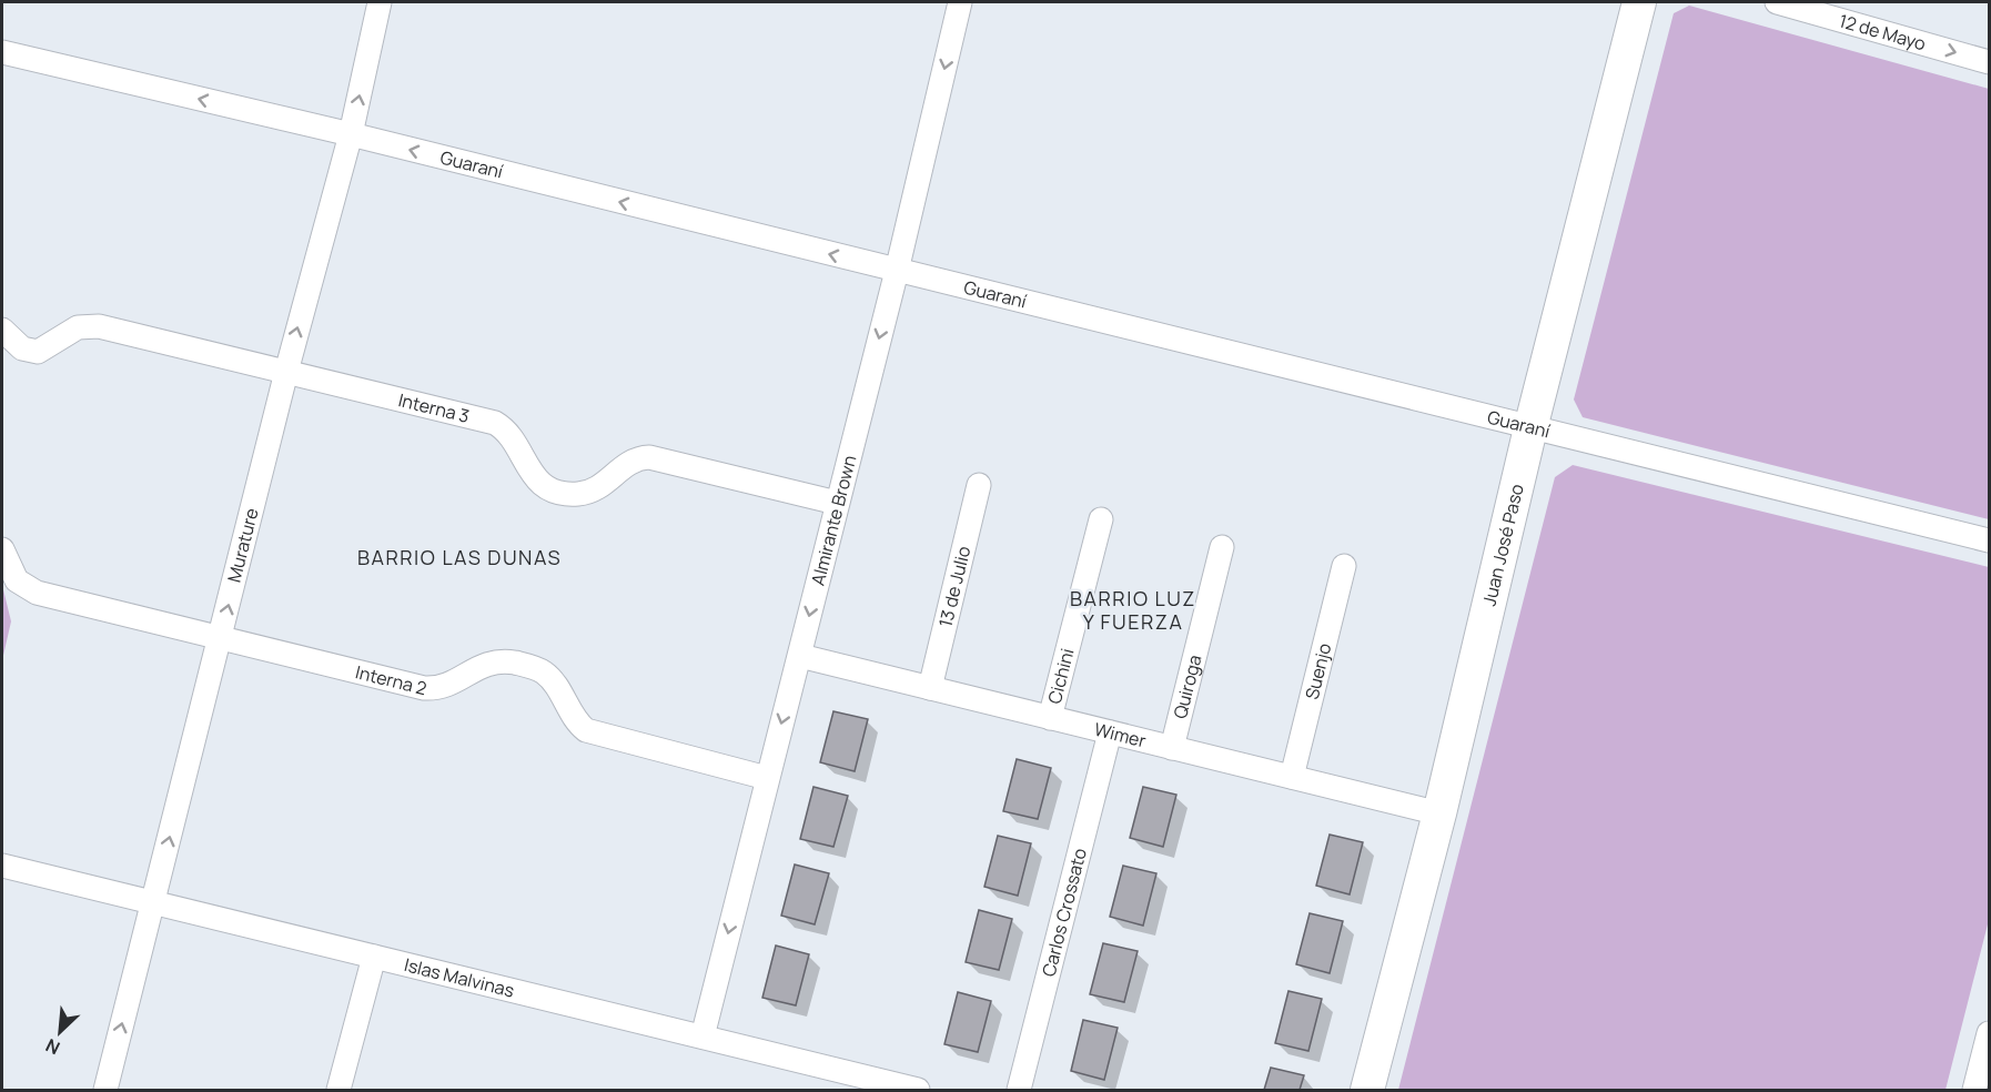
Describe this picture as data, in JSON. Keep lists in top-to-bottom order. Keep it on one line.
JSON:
{"streets":{"main road":["Juan José Paso"],"street":["12 de Mayo","Guaraní","Interna 3","Almirante Brown","Murature","13 de Julio","Suenjo","Cichini","Interna 2","Quiroga","Wimer","Carlos Crossato","Islas Malvinas"]},"crossings":[["Guaraní","Almirante Brown"],["Guaraní","Murature"],["Guaraní","Juan José Paso"],["Interna 3","Almirante Brown"],["Interna 3","Murature"],["Almirante Brown","Interna 2"],["Almirante Brown","Wimer"],["Almirante Brown","Islas Malvinas"],["Murature","Interna 2"],["Murature","Islas Malvinas"],["Juan José Paso","Wimer"],["13 de Julio","Wimer"],["Suenjo","Wimer"],["Cichini","Wimer"],["Quiroga","Wimer"],["Wimer","Carlos Crossato"]],"one_way":["12 de Mayo","Guaraní","Almirante Brown","Murature"],"districts":["BARRIO LAS DUNAS","BARRIO LUZ Y FUERZA"],"north":"bottom left"}
